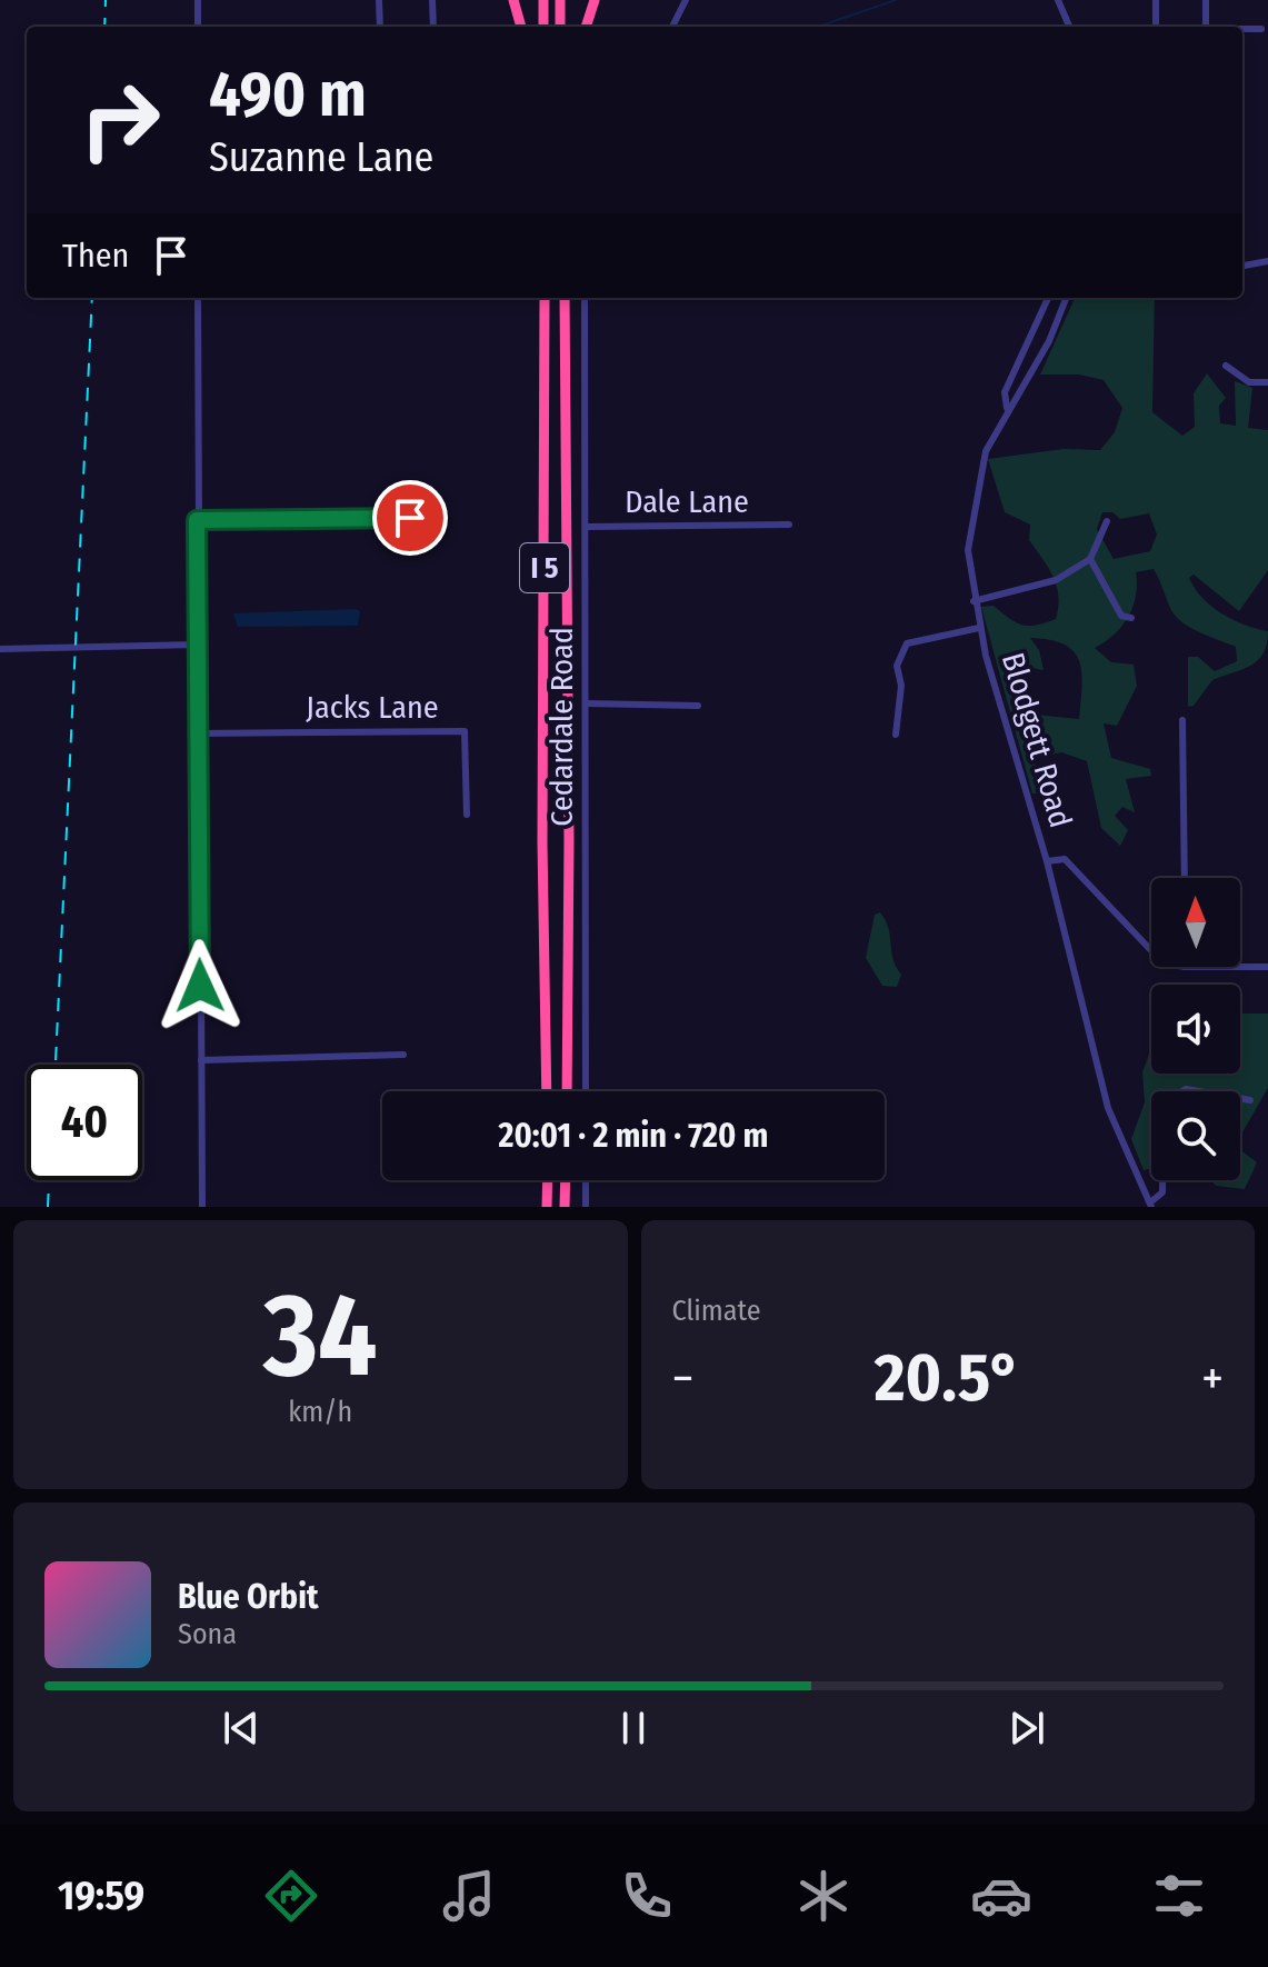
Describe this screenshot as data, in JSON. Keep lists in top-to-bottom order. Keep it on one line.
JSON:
{"streets":{"highway":["I 5"],"street":["Dale Lane","Jacks Lane","Cedardale Road","Blodgett Road"]},"crossings":[["Dale Lane","Cedardale Road"]],"north":"top","page":{"turn":["490 m","Suzanne Lane"],"then":"Then","limit":"40","trip":"20:01 · 2 min · 720 m","tile":[["34","km/h"],"Climate"],"heat":["−","20.5°","+"],"song":["Blue Orbit","Sona"],"tabs":"19:59"}}
